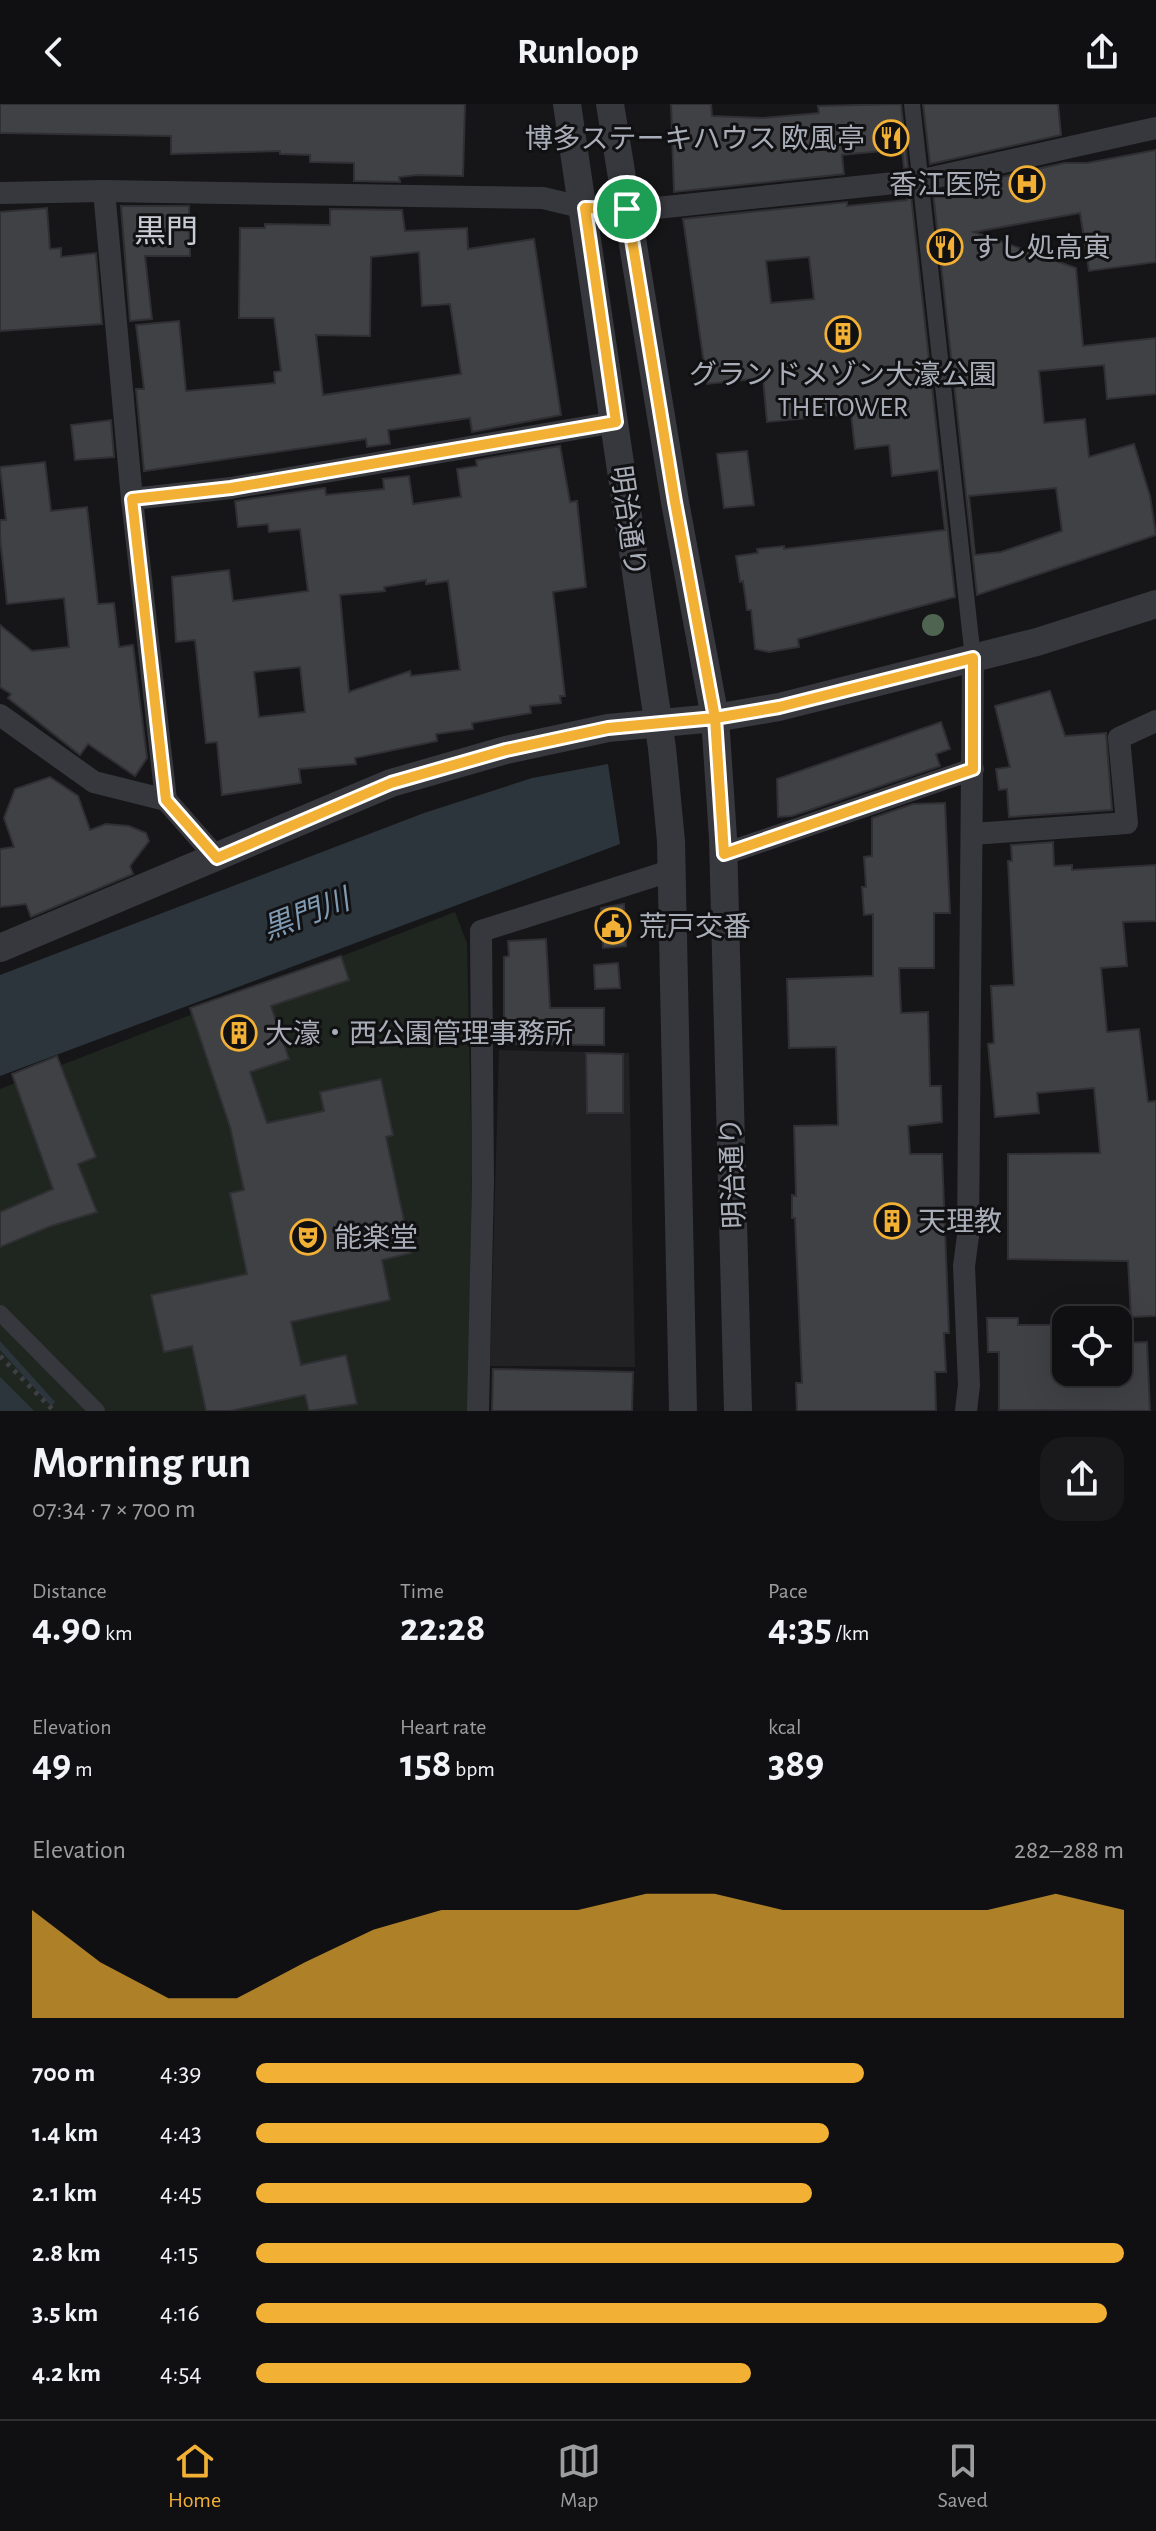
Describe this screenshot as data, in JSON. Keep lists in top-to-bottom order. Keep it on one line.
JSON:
{"streets":{"street":["明治通り"]},"districts":["黒門"],"water":["黒門川"],"places":{"restaurant":["博多ステーキハウス 欧風亭","すし処高寅"],"hospital":["香江医院"],"building":["グランドメゾン大濠公園 THETOWER","大濠・西公園管理事務所","天理教"],"public building":["荒戸交番"],"theatre":["能楽堂"]},"page":{"header":"Runloop","heading":["Morning run","07:34 · 7 × 700 m"],"stats":[["Distance","4.90 km"],["Time","22:28"],["Pace","4:35 /km"],["Elevation","49 m"],["Heart rate","158 bpm"],["kcal","389"]],"chart":["Elevation","282–288 m"],"list":[{"name":"700 m","note":"4:39"},{"name":"1.4 km","note":"4:43"},{"name":"2.1 km","note":"4:45"},{"name":"2.8 km","note":"4:15"},{"name":"3.5 km","note":"4:16"},{"name":"4.2 km","note":"4:54"}],"tabs":["Home","Map","Saved"]}}
